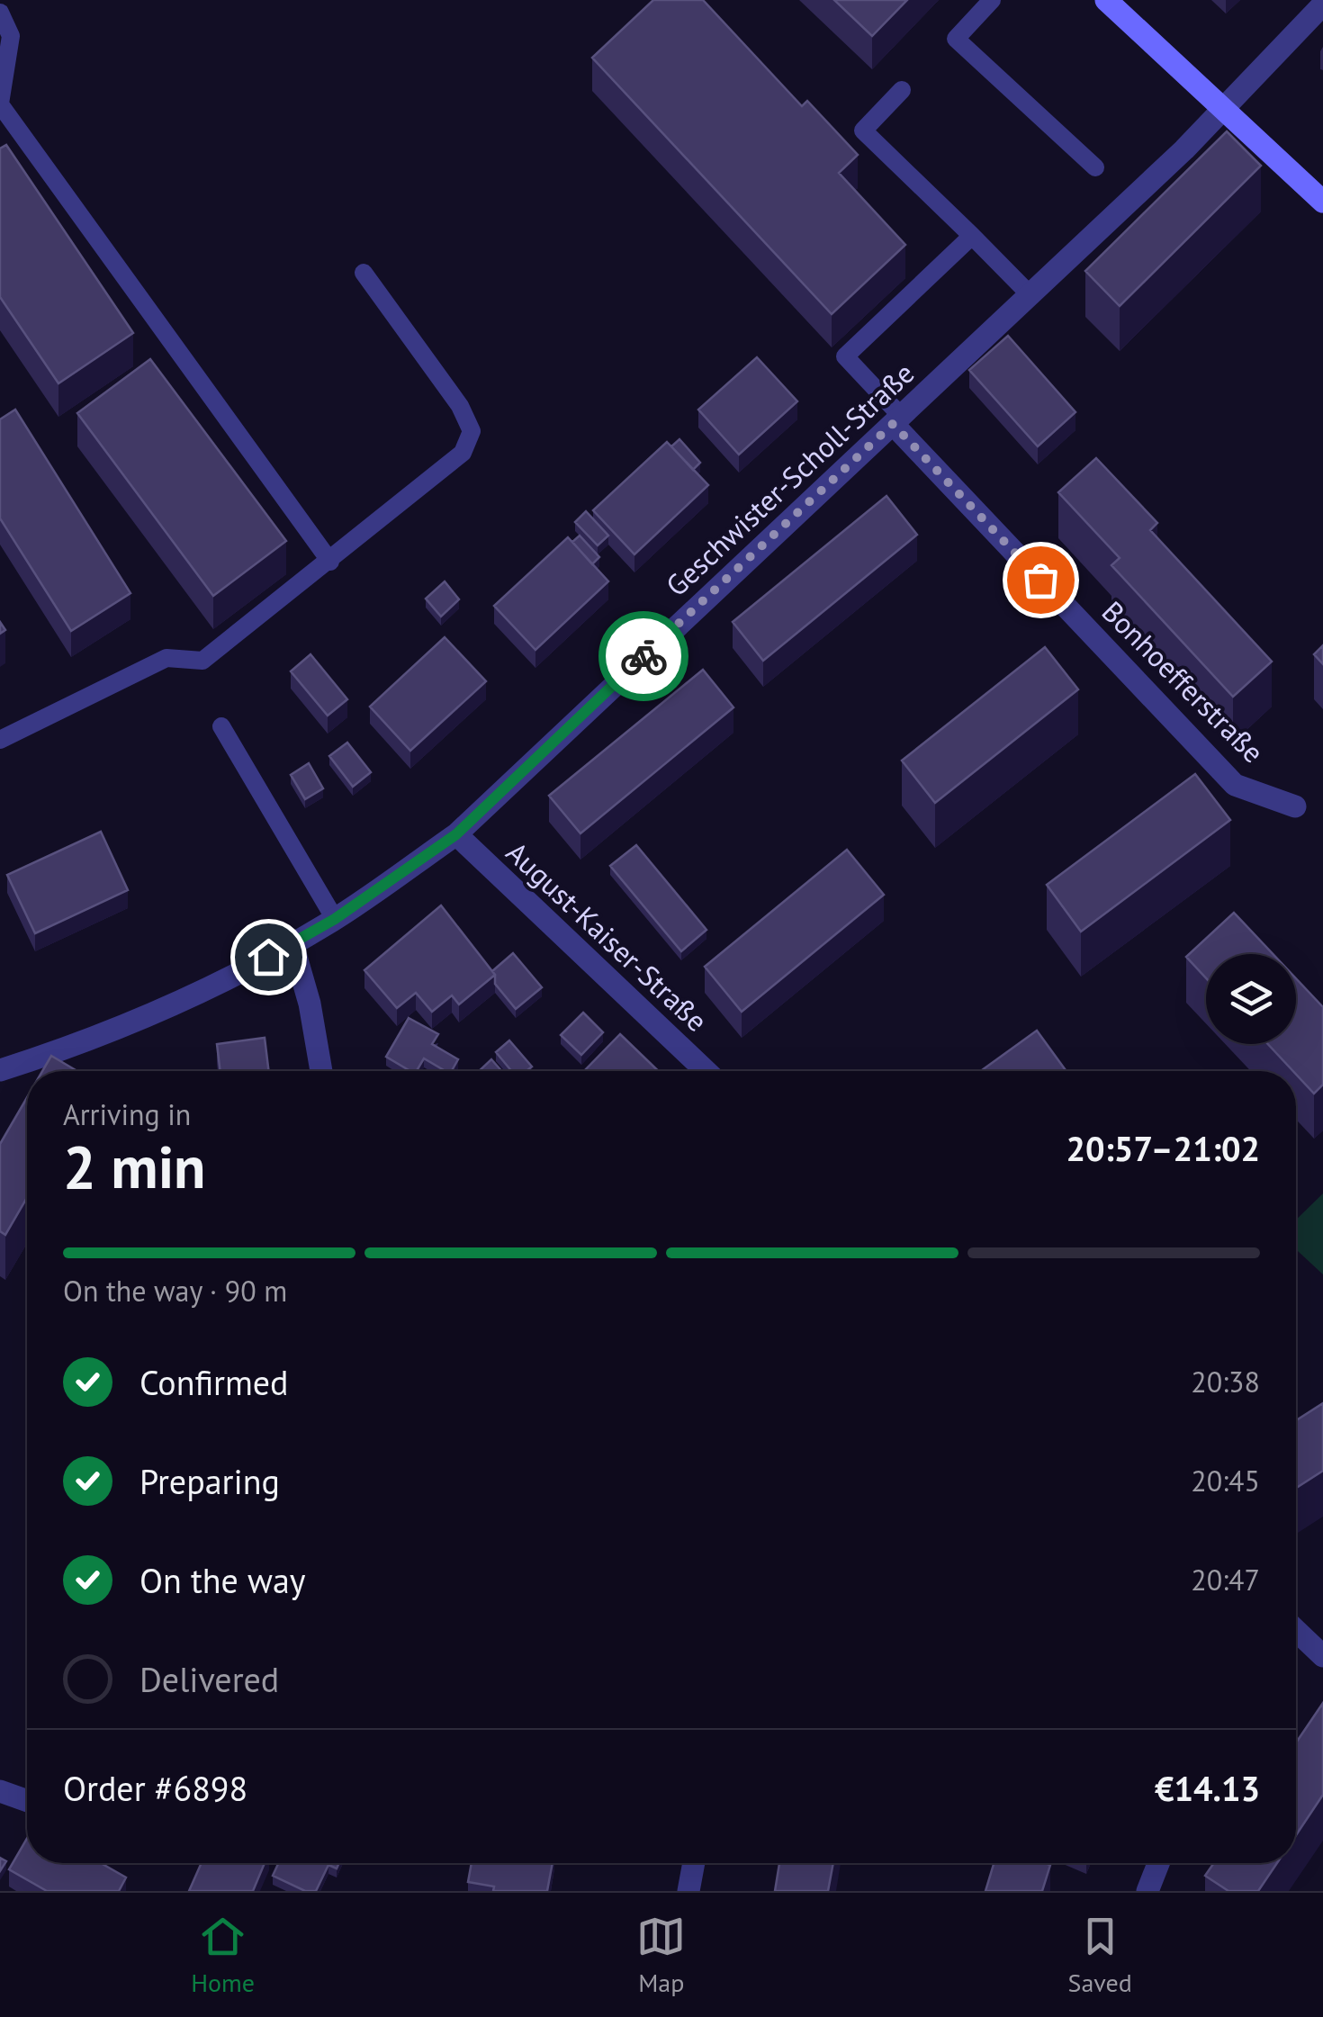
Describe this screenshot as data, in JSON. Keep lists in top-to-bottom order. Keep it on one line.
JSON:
{"streets":{"street":["Geschwister-Scholl-Straße","Bonhoefferstraße","August-Kaiser-Straße"]},"crossings":[["Geschwister-Scholl-Straße","Bonhoefferstraße"],["Geschwister-Scholl-Straße","August-Kaiser-Straße"]],"page":{"heading":["2 min","Arriving in","20:57–21:02"],"panel":["Order #6898","€14.13"],"bar":"On the way · 90 m","list":[["Confirmed","20:38"],["Preparing","20:45"],["On the way","20:47"],"Delivered"],"tabs":["Home","Map","Saved"]}}
